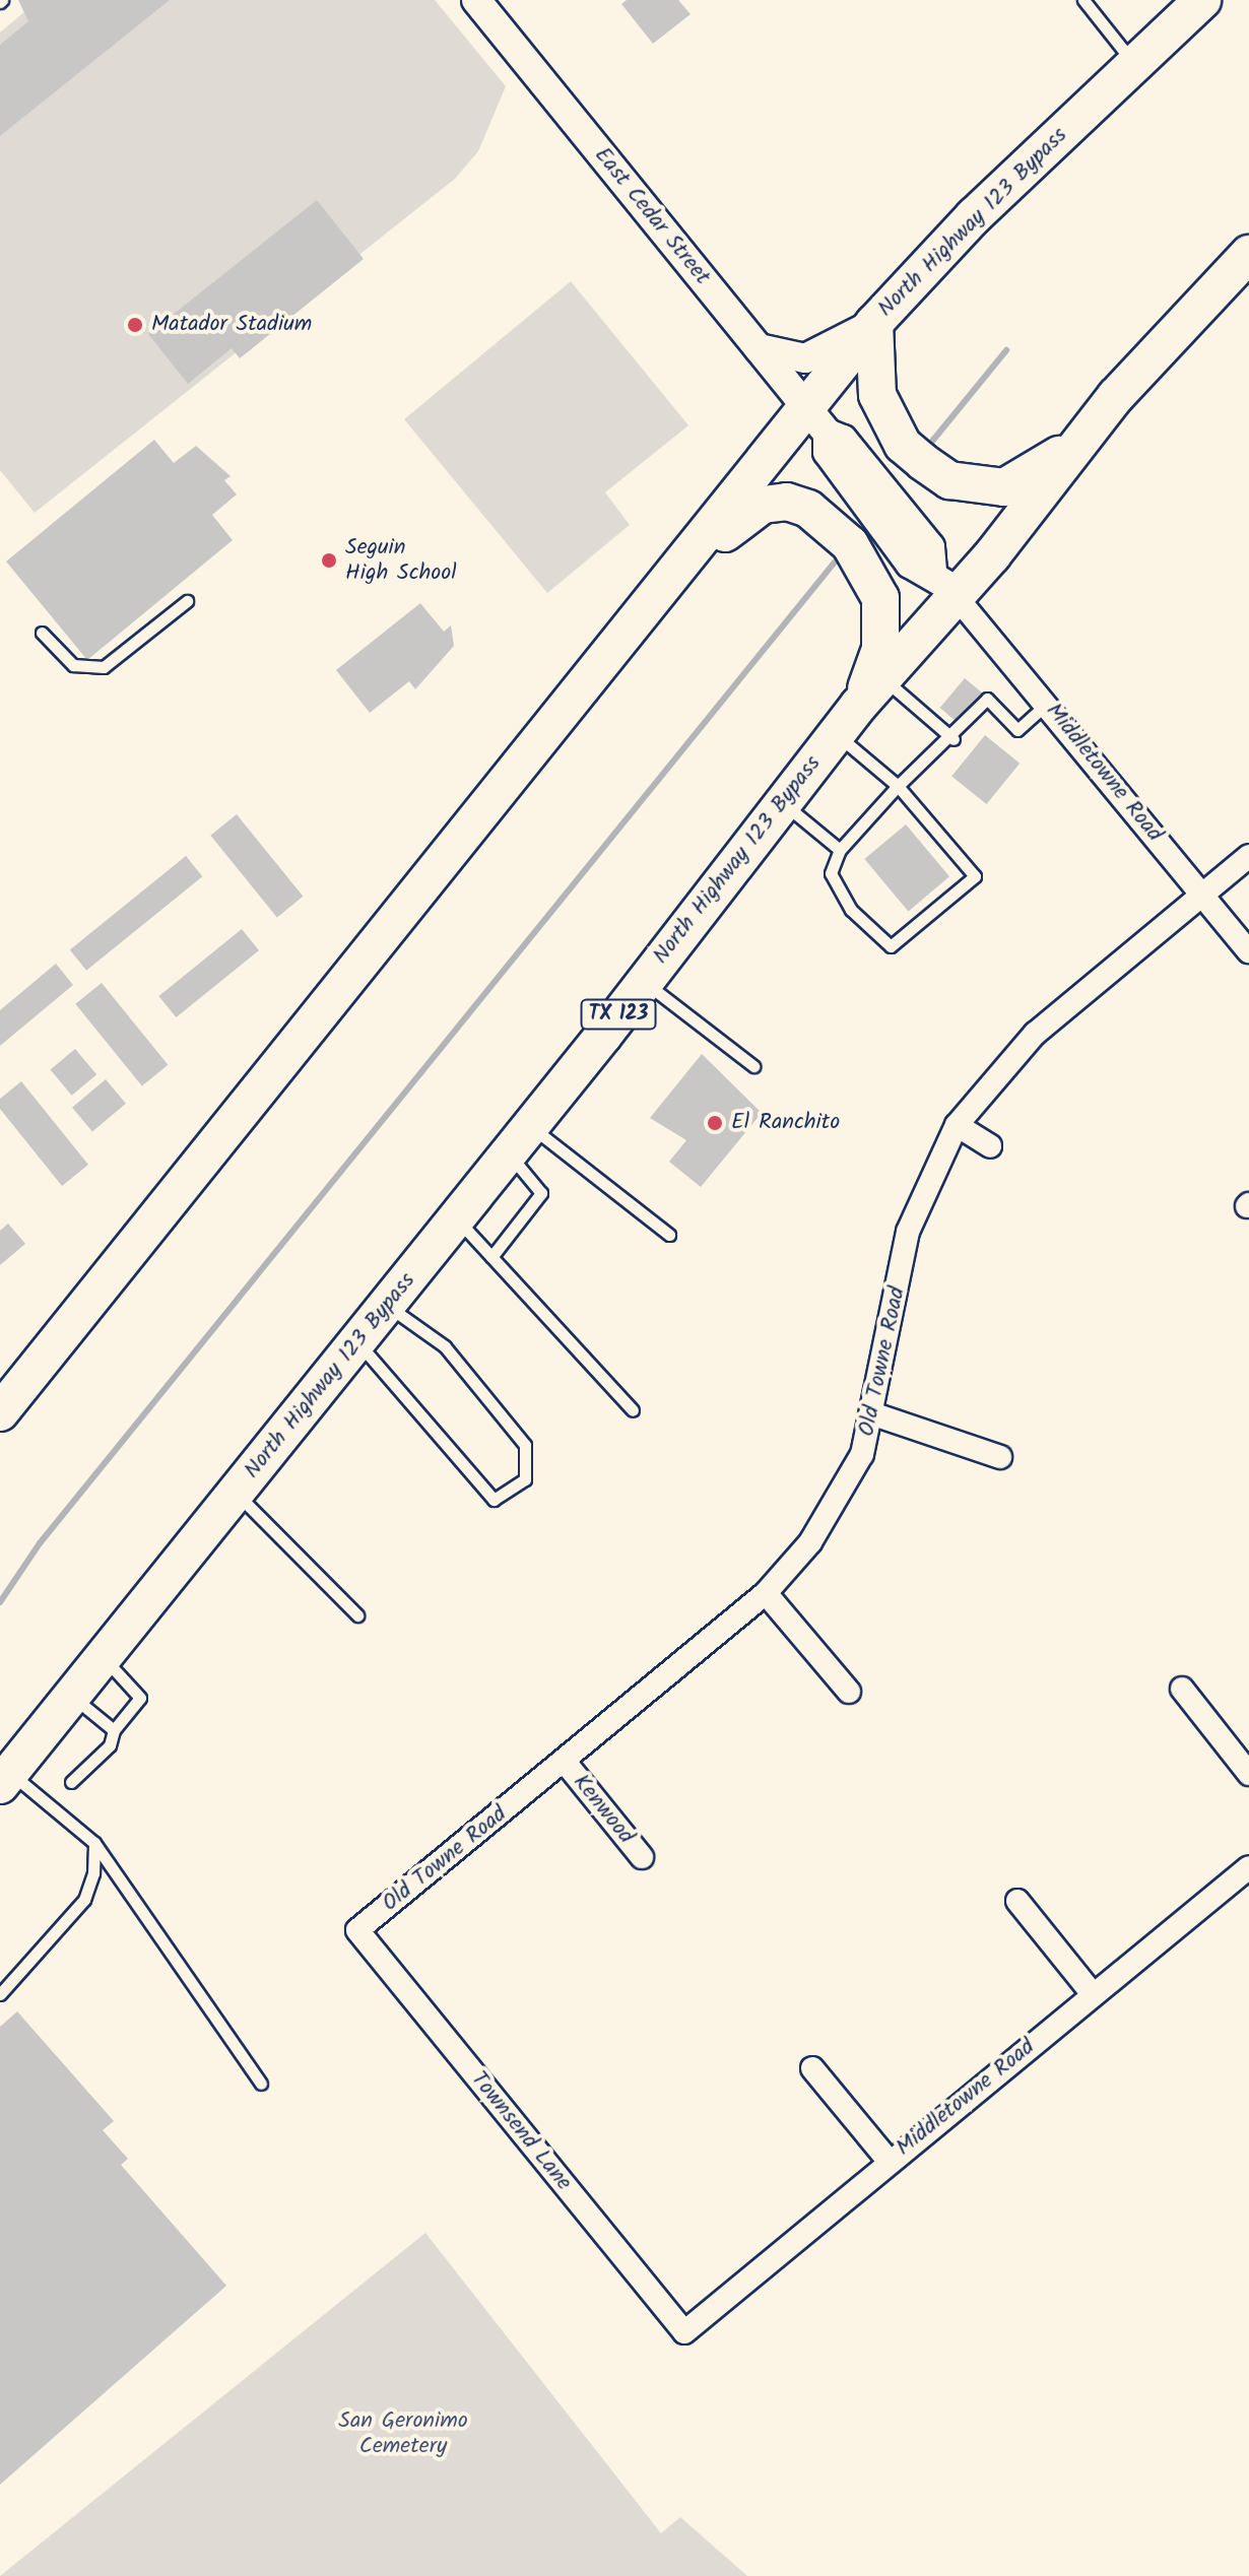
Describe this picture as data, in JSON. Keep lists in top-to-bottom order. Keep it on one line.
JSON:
{"streets":{"main road":["North Highway 123 Bypass","TX 123"],"street":["East Cedar Street","Middletowne Road","Old Towne Road","Kenwood","Townsend Lane"]},"crossings":[["East Cedar Street","North Highway 123 Bypass"],["East Cedar Street","Middletowne Road"],["North Highway 123 Bypass","Middletowne Road"],["Middletowne Road","Old Towne Road"],["Middletowne Road","Townsend Lane"],["Old Towne Road","Kenwood"],["Old Towne Road","Townsend Lane"]],"parks":["San Geronimo Cemetery"],"places":["Matador Stadium","Seguin High School","El Ranchito"]}
